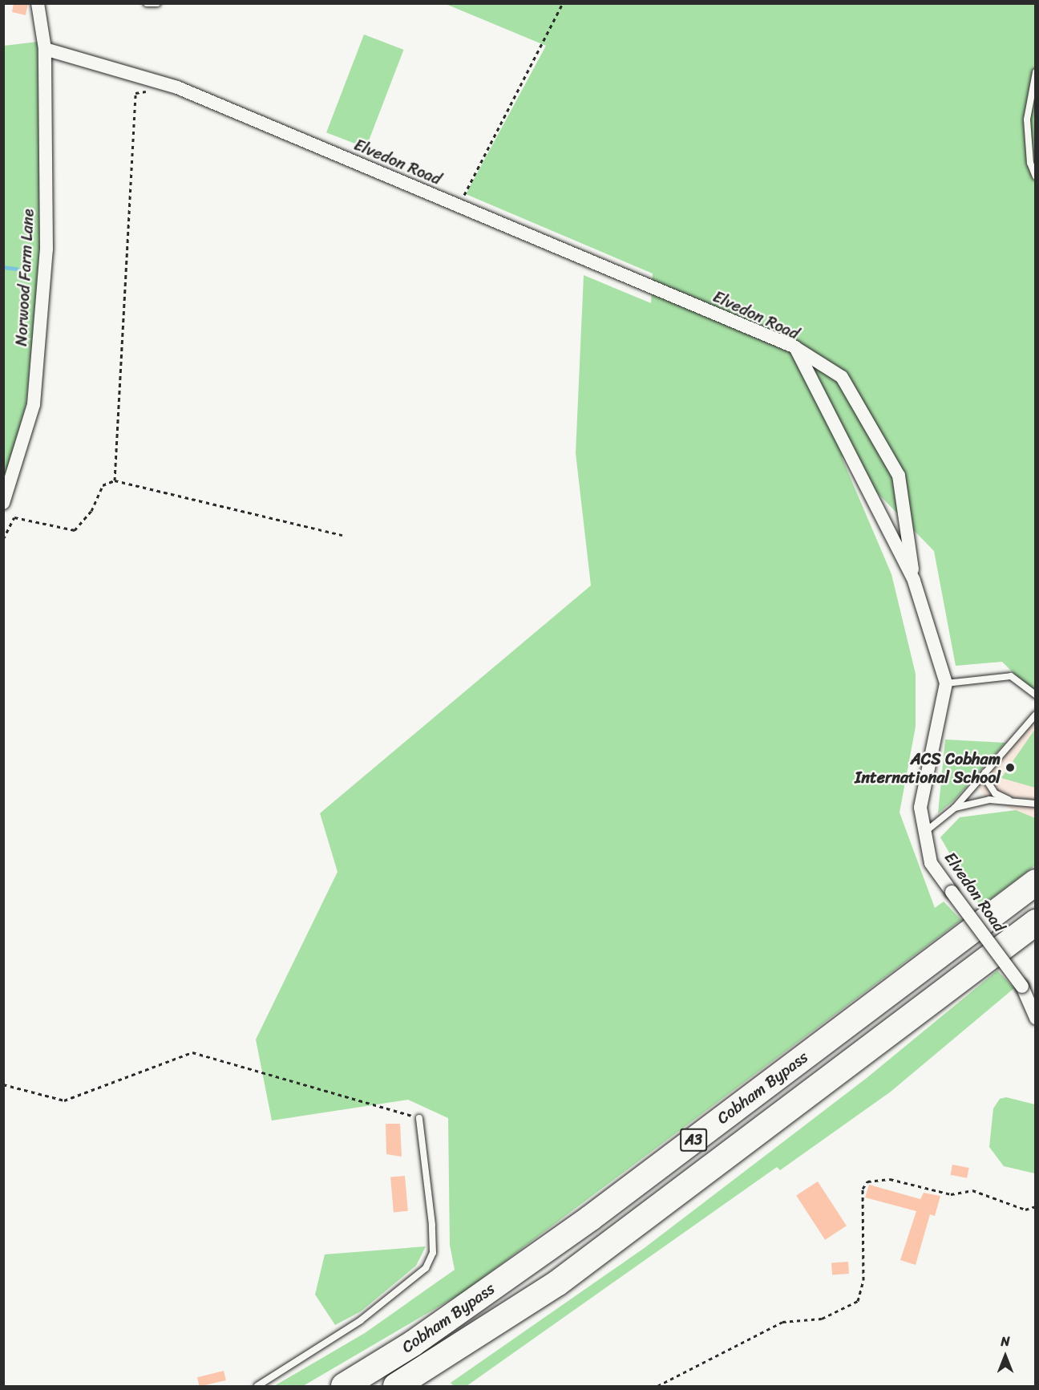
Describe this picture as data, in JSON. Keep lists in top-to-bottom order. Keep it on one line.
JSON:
{"streets":{"highway":["Cobham Bypass","A3"],"street":["Elvedon Road","Norwood Farm Lane"]},"crossings":[["Elvedon Road","Norwood Farm Lane"]],"places":["ACS Cobham International School"],"north":"top"}
